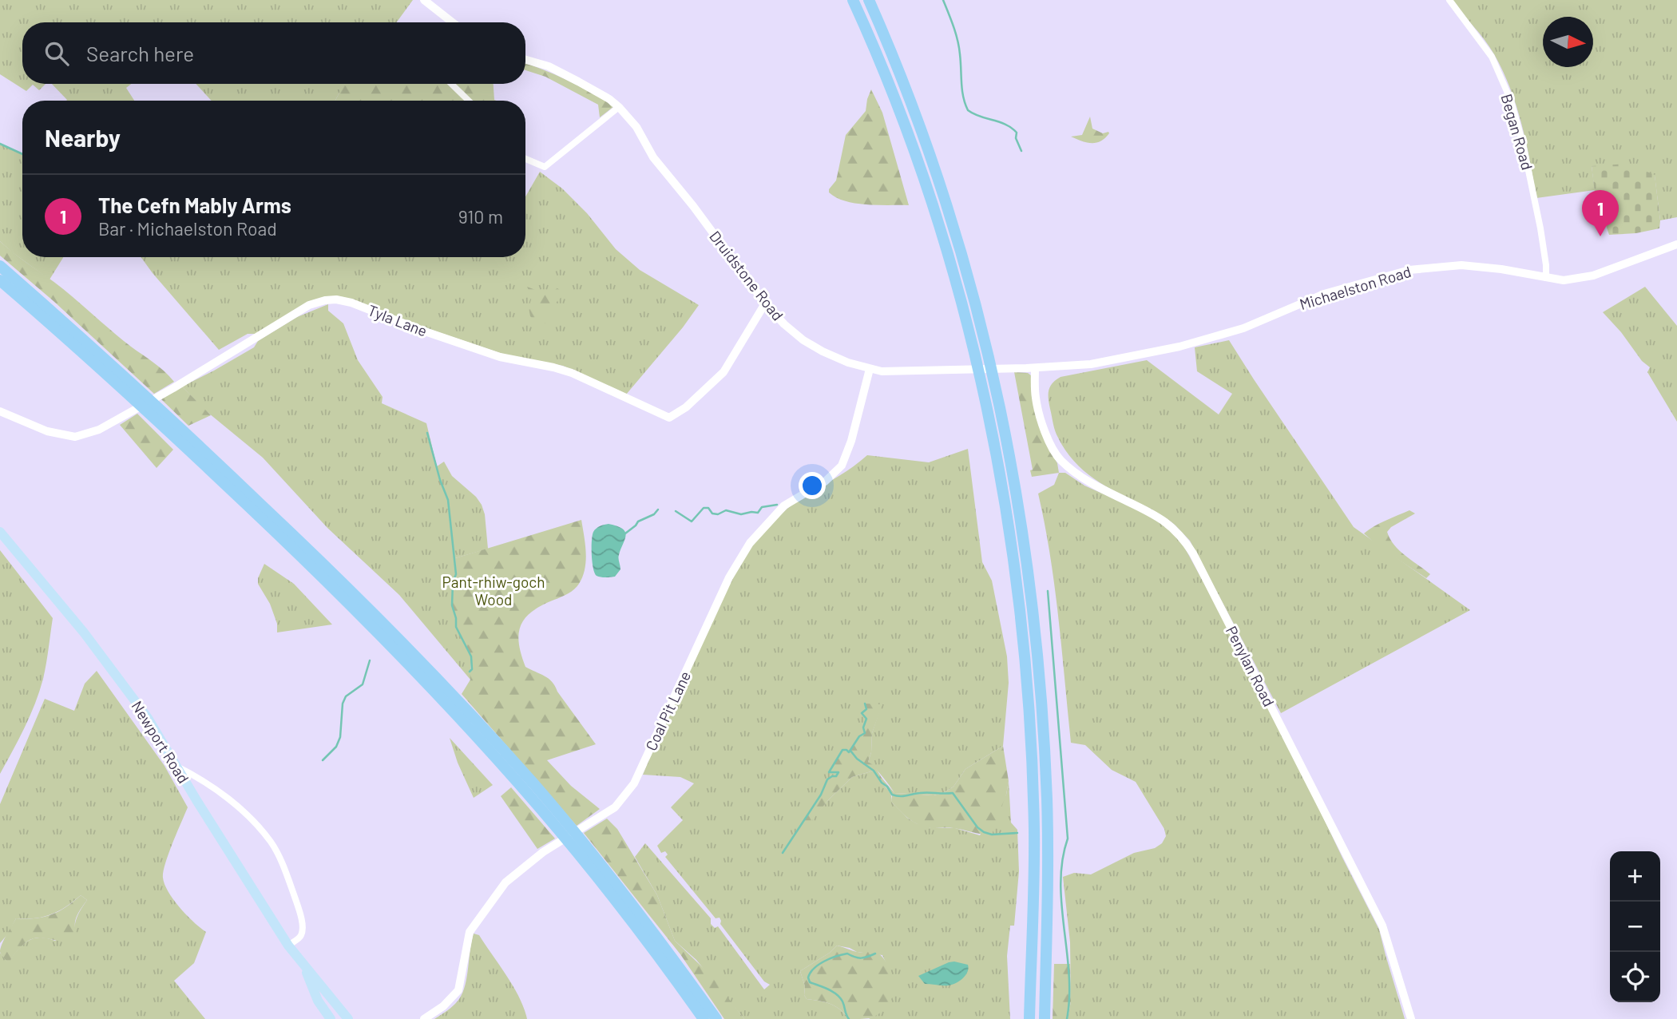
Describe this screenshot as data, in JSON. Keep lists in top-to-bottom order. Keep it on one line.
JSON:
{"streets":{"main road":["Newport Road"],"street":["Began Road","Druidstone Road","Michaelston Road","Tyla Lane","Penylan Road","Coal Pit Lane"]},"crossings":[["Began Road","Michaelston Road"],["Druidstone Road","Michaelston Road"],["Druidstone Road","Tyla Lane"],["Druidstone Road","Penylan Road"],["Druidstone Road","Coal Pit Lane"],["Michaelston Road","Penylan Road"]],"parks":["Pant-rhiw-goch Wood"],"north":"right","page":{"search":"Search here","heading":"Nearby","list":[{"mark":"1","name":"The Cefn Mably Arms","note":"Bar · Michaelston Road","value":"910 m"}],"pins":"1","map_buttons":["+","−"]}}
